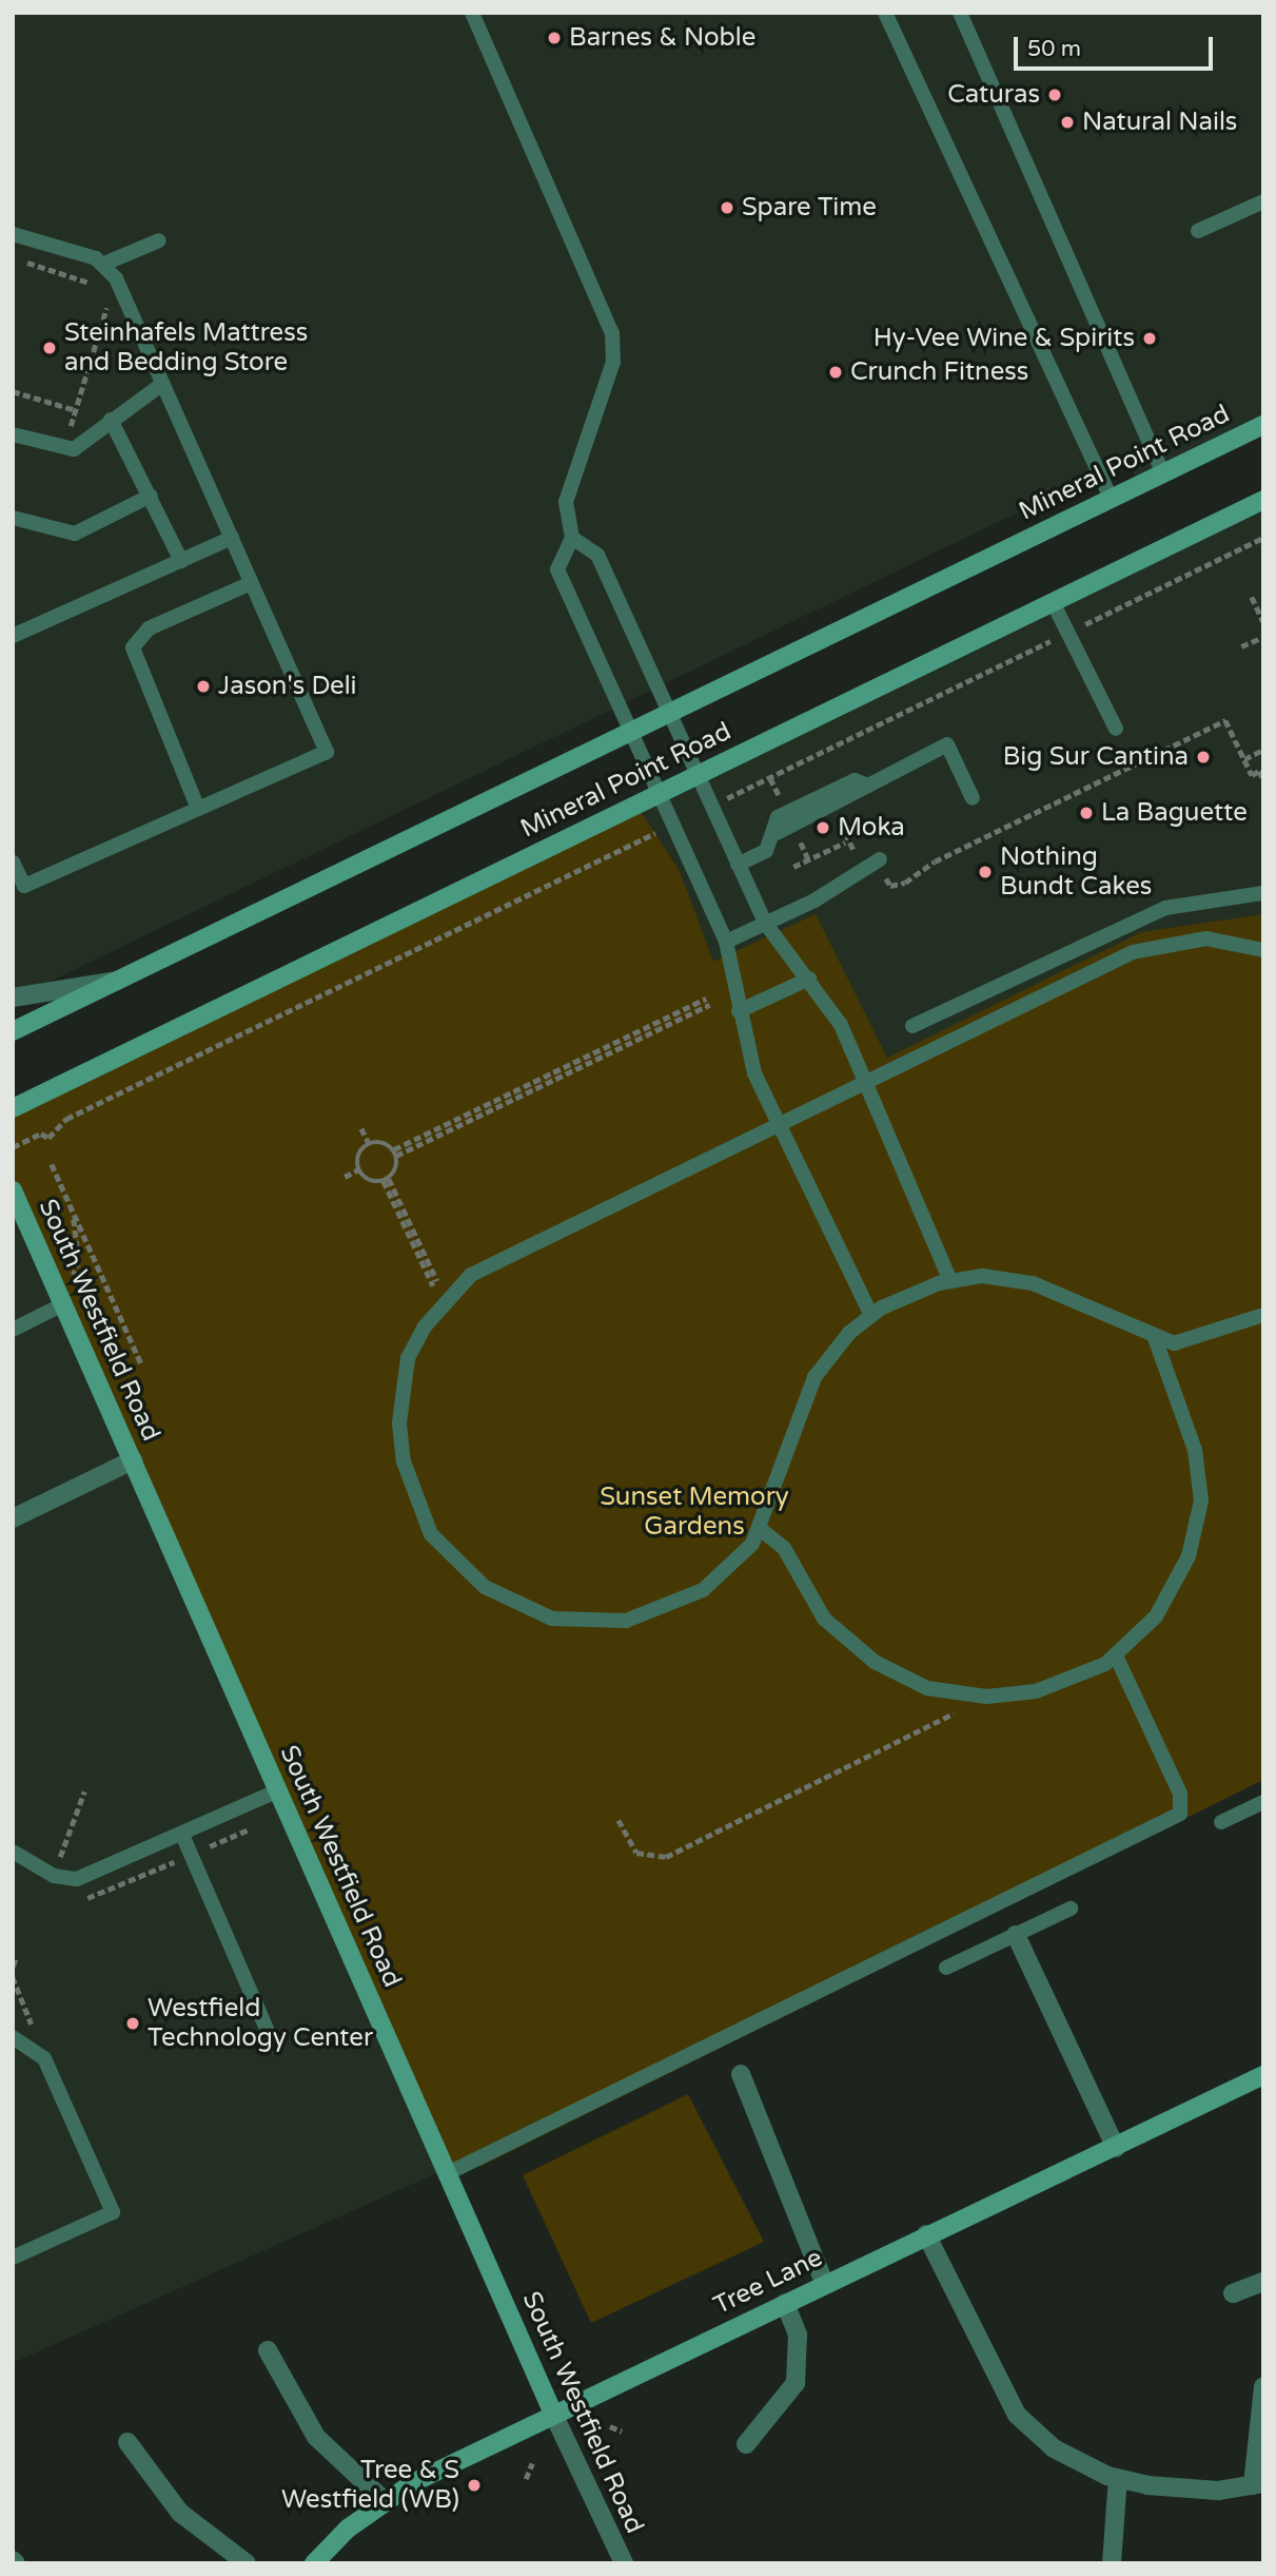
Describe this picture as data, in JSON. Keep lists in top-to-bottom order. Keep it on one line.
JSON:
{"streets":{"main road":["Mineral Point Road","South Westfield Road","Tree Lane"]},"crossings":[["South Westfield Road","Tree Lane"]],"parks":["Sunset Memory Gardens"],"places":["Barnes & Noble","Caturas","Natural Nails","Spare Time","Hy-Vee Wine & Spirits","Steinhafels Mattress and Bedding Store","Crunch Fitness","Jason's Deli","Big Sur Cantina","La Baguette","Moka","Nothing Bundt Cakes","Westfield Technology Center","Tree & S Westfield (WB)"],"scale_bar":"50 m"}
